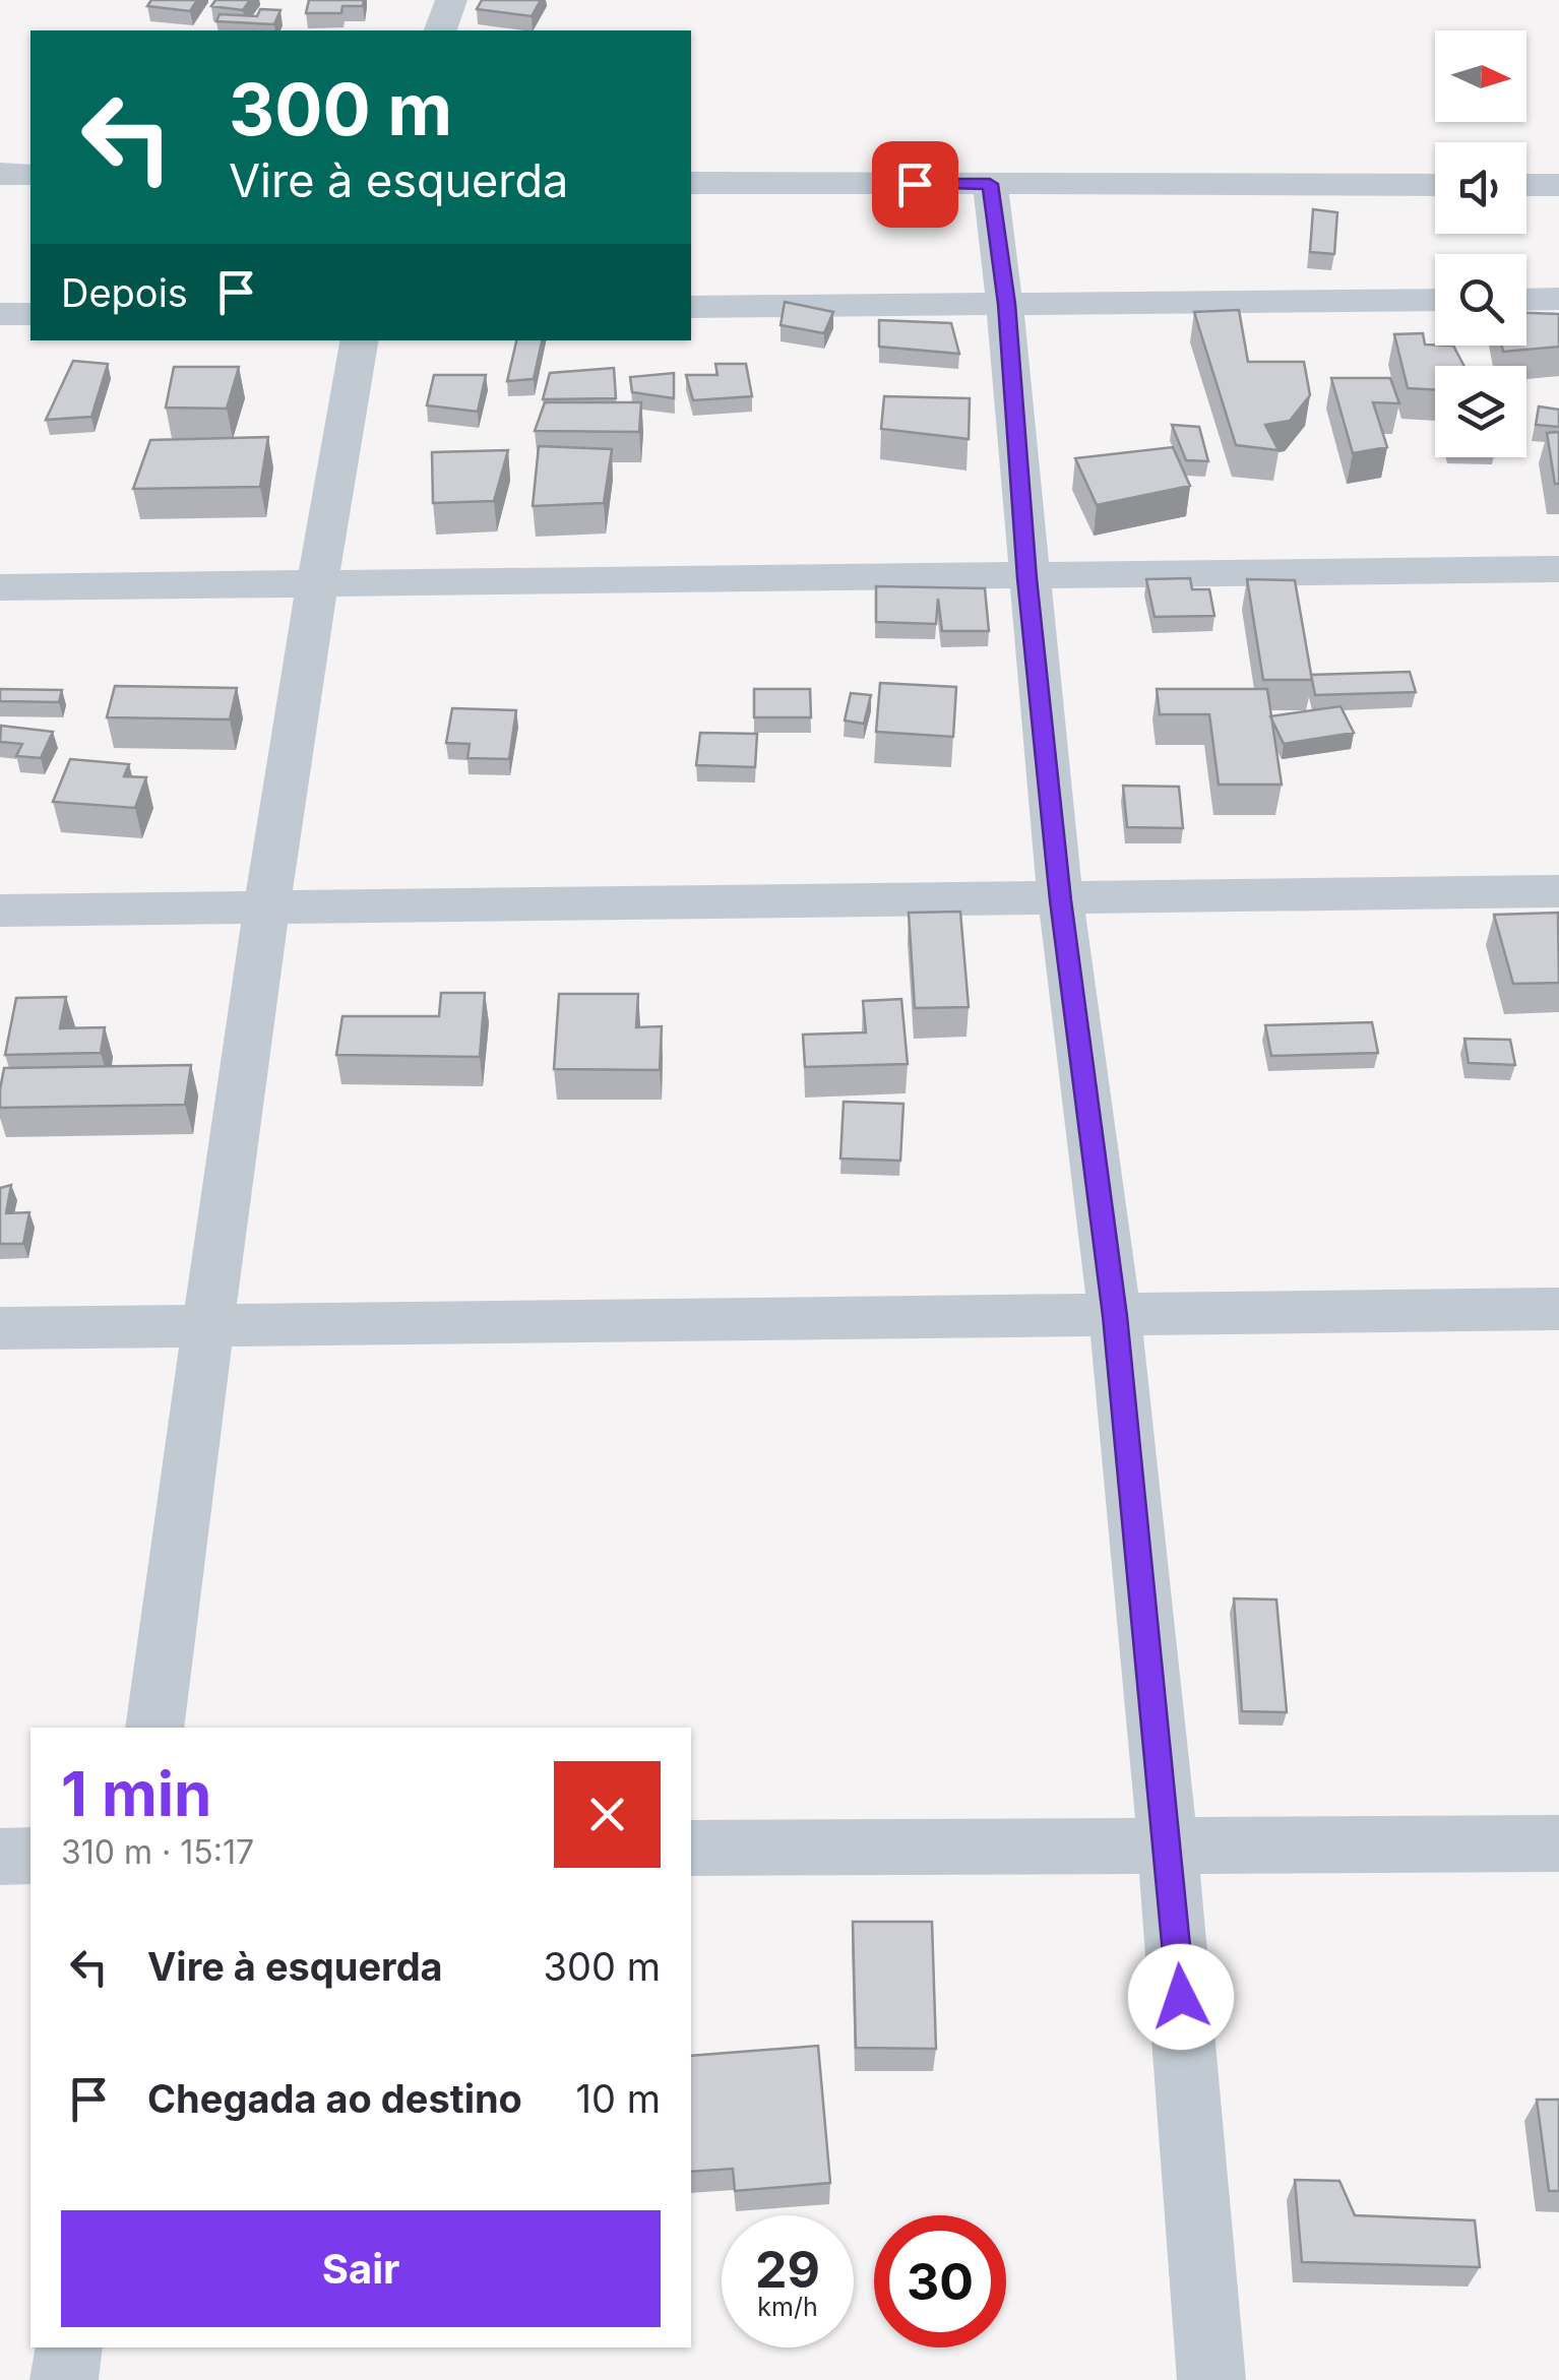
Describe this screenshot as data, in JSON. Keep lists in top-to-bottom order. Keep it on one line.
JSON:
{"north":"right","page":{"turn":["300 m","Vire à esquerda"],"then":"Depois","heading":["1 min","310 m · 15:17"],"list":[{"name":"Vire à esquerda","value":"300 m"},{"name":"Chegada ao destino","value":"10 m"}],"buttons":"Sair","speed":"29 km/h","limit":"30"}}
